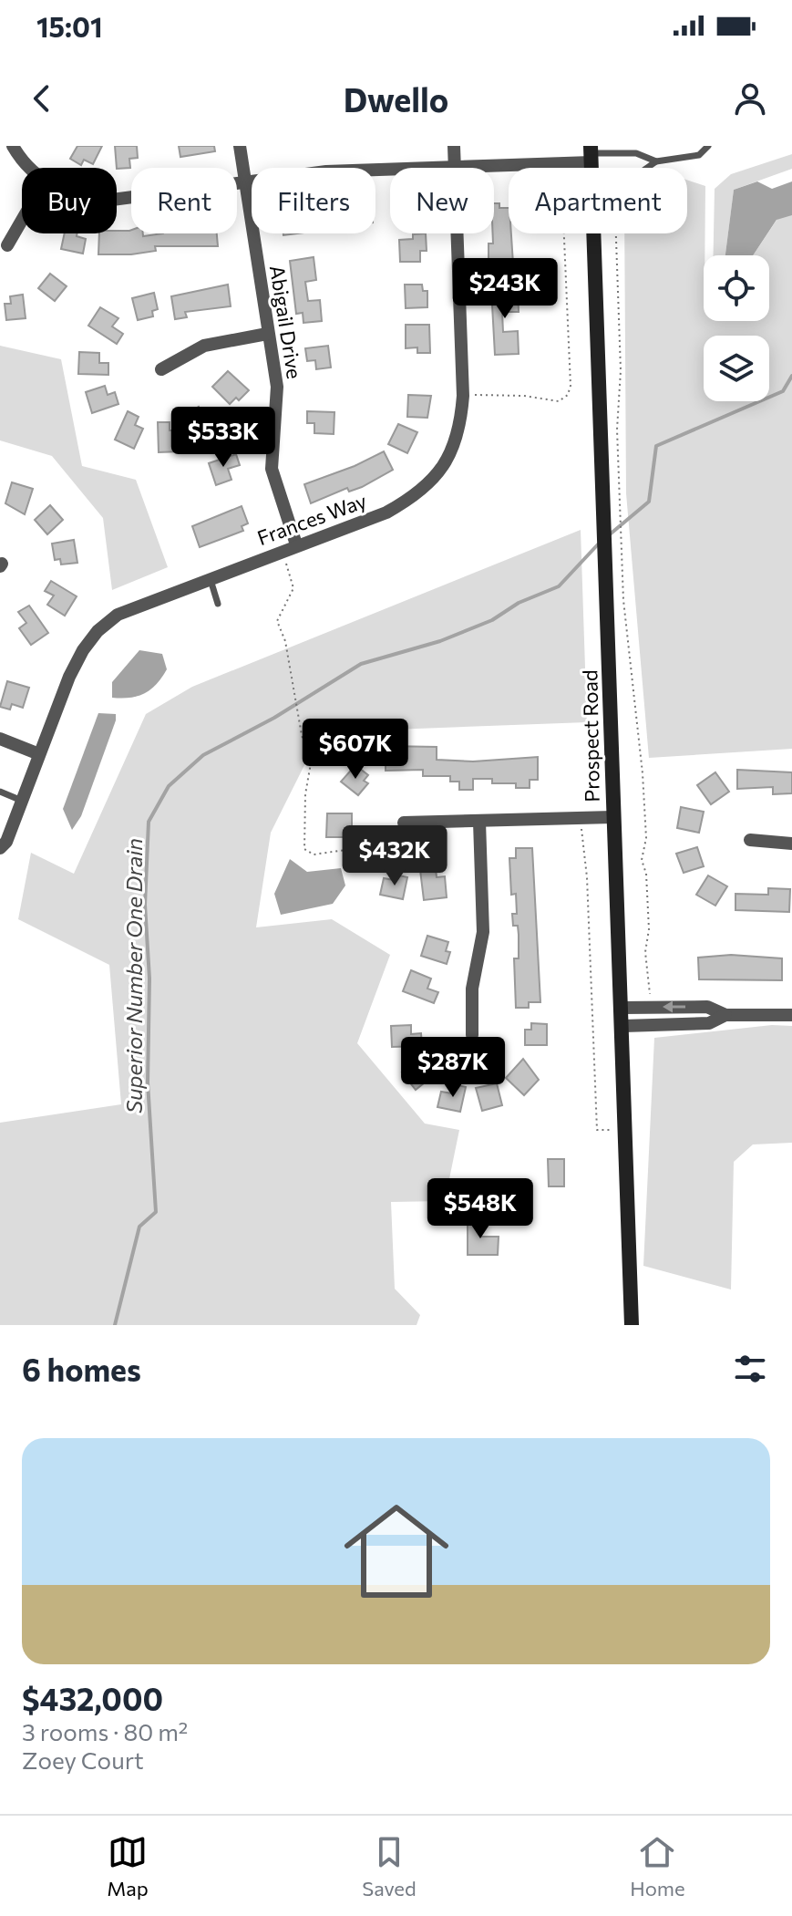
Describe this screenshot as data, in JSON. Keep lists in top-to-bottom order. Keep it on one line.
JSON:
{"streets":{"main road":["Prospect Road"],"street":["Abigail Drive","Frances Way"]},"crossings":[["Abigail Drive","Frances Way"]],"water":["Superior Number One Drain"],"page":{"status":"15:01","header":"Dwello","chip":["Buy","Rent","Filters","New","Apartment"],"price":["$243K","$533K","$607K","$432K","$287K","$548K"],"heading":"6 homes","list":[{"name":"$432,000","note":"3 rooms · 80 m² · Zoey Court"}],"tabs":["Map","Saved","Home"]}}
